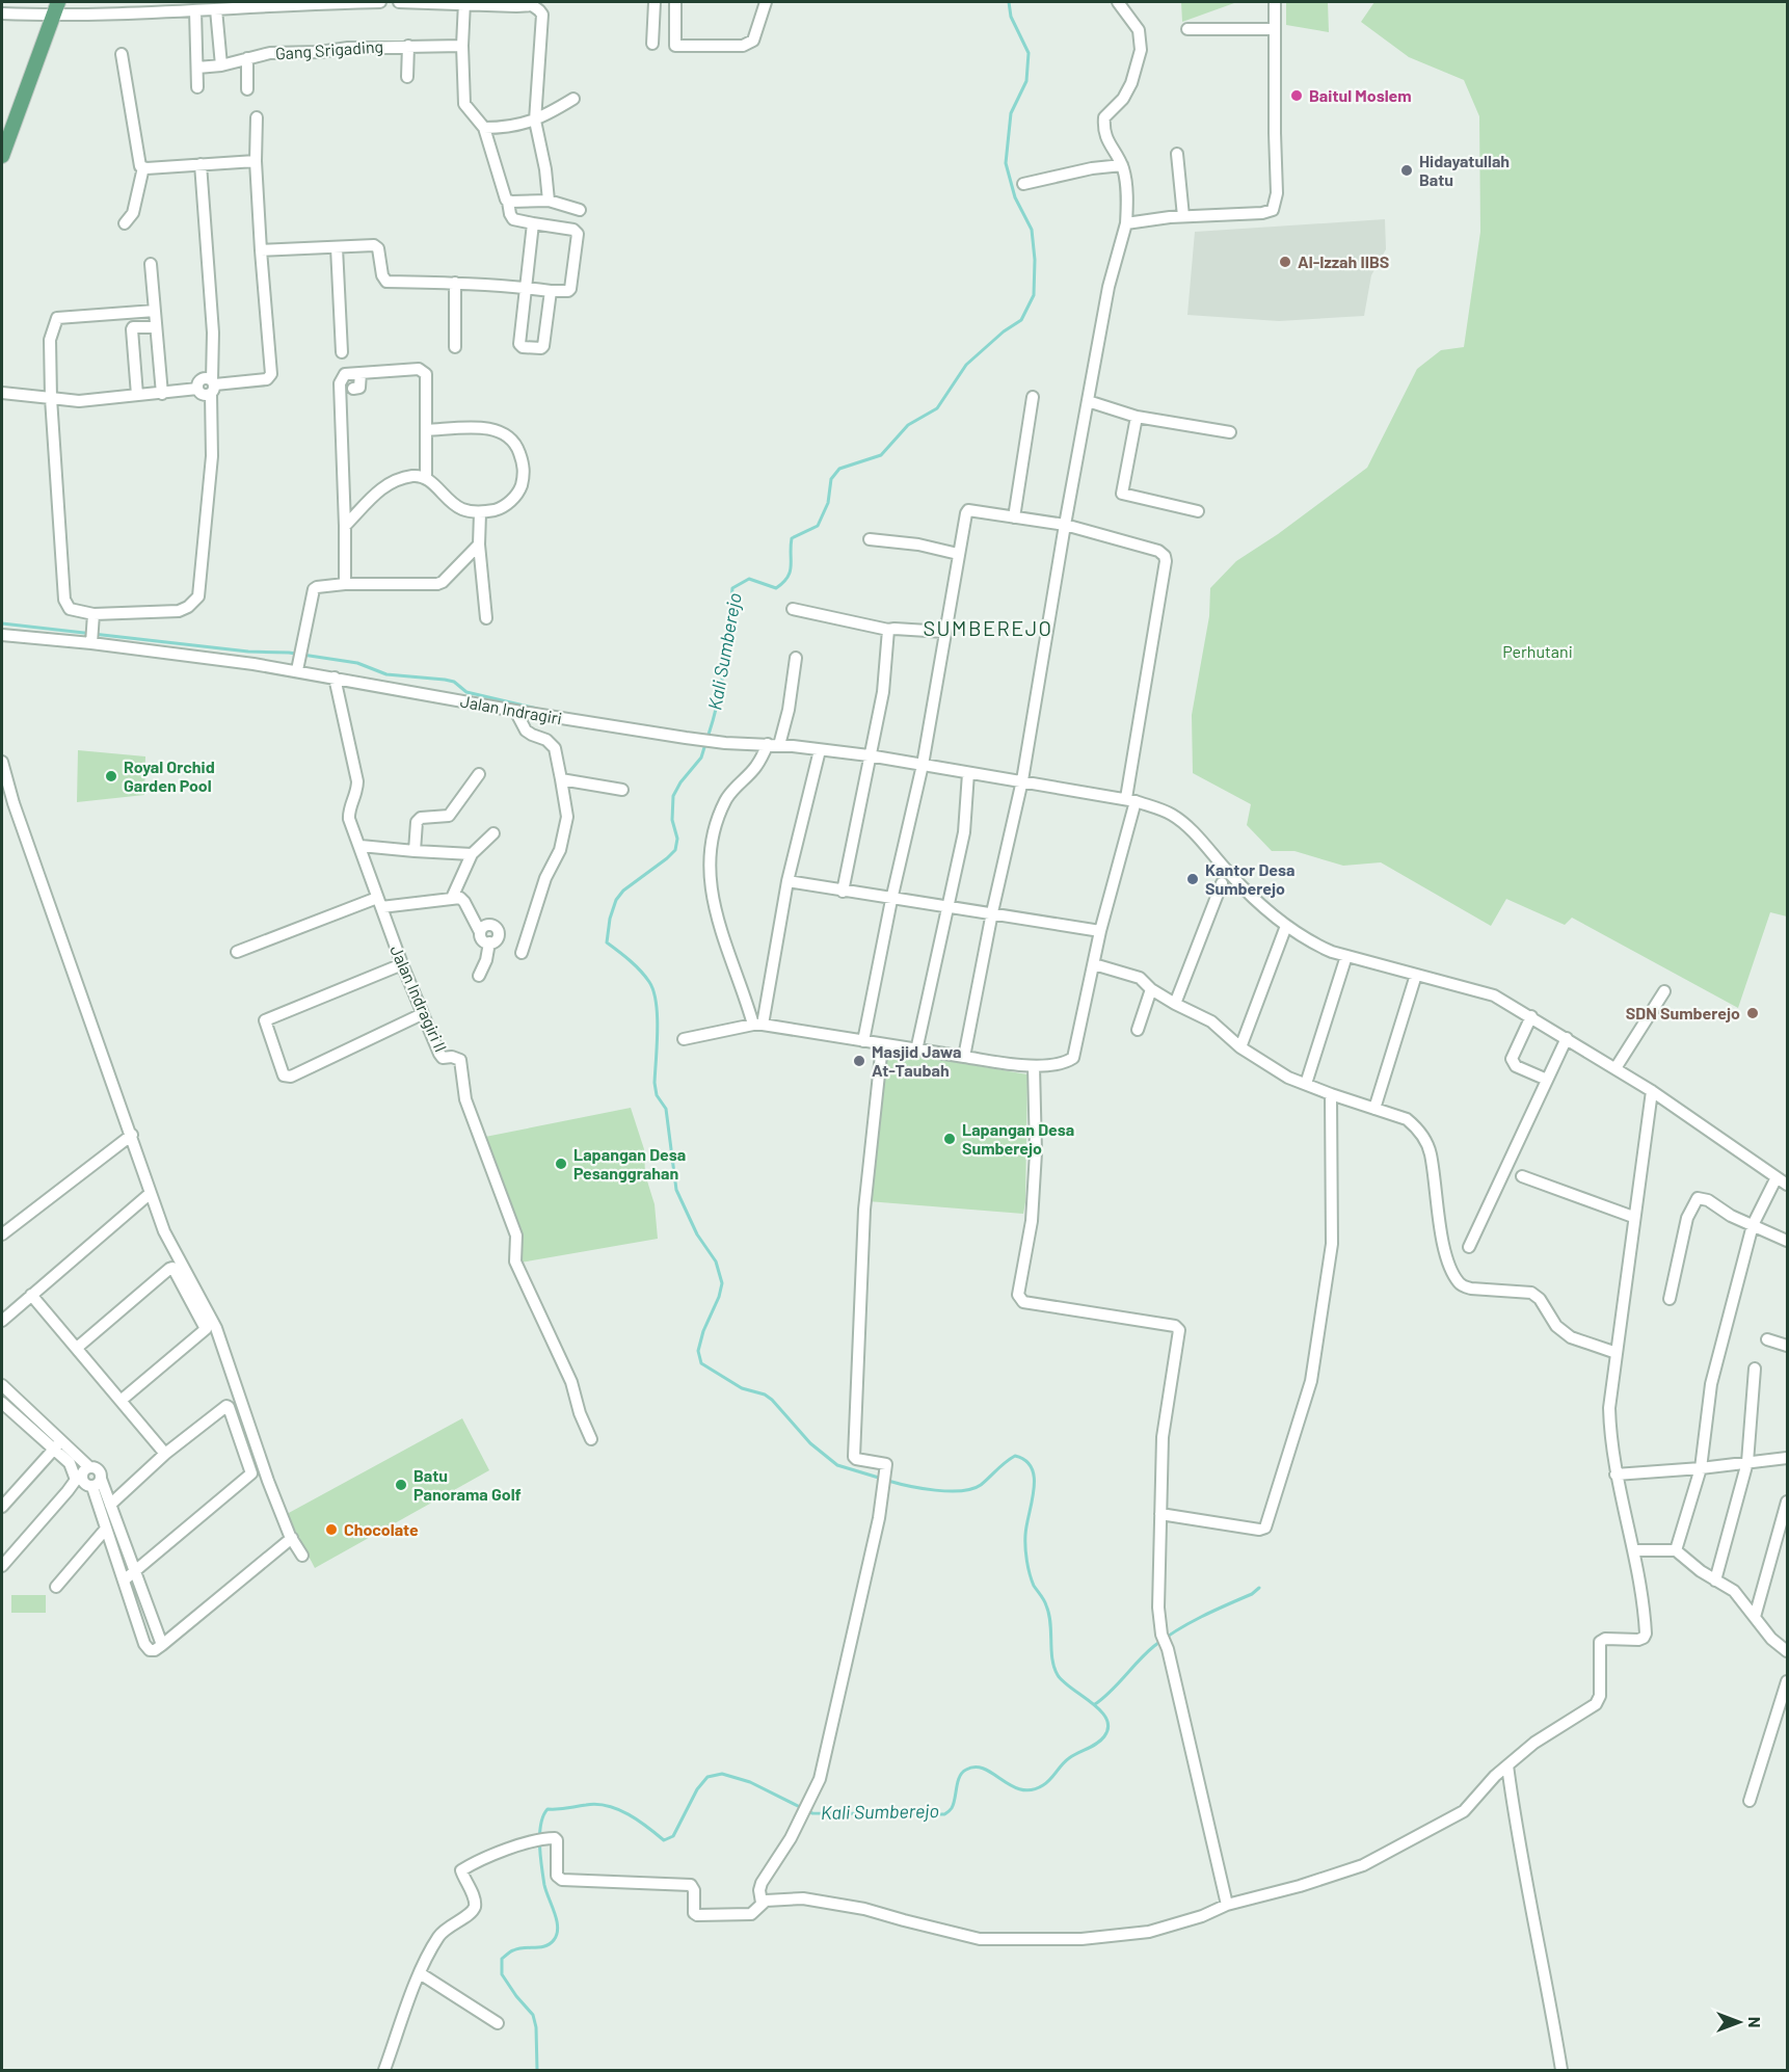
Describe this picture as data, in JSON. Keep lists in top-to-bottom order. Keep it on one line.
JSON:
{"streets":{"street":["Gang Srigading","Jalan Indragiri","Jalan Indragiri II"]},"crossings":[["Jalan Indragiri","Jalan Indragiri II"]],"districts":["SUMBEREJO"],"water":["Kali Sumberejo"],"parks":["Perhutani"],"places":["Baitul Moslem","Hidayatullah Batu","Al-Izzah IIBS","Royal Orchid Garden Pool","Kantor Desa Sumberejo","SDN Sumberejo","Masjid Jawa At-Taubah","Lapangan Desa Sumberejo","Lapangan Desa Pesanggrahan","Batu Panorama Golf","Chocolate"],"north":"right"}
